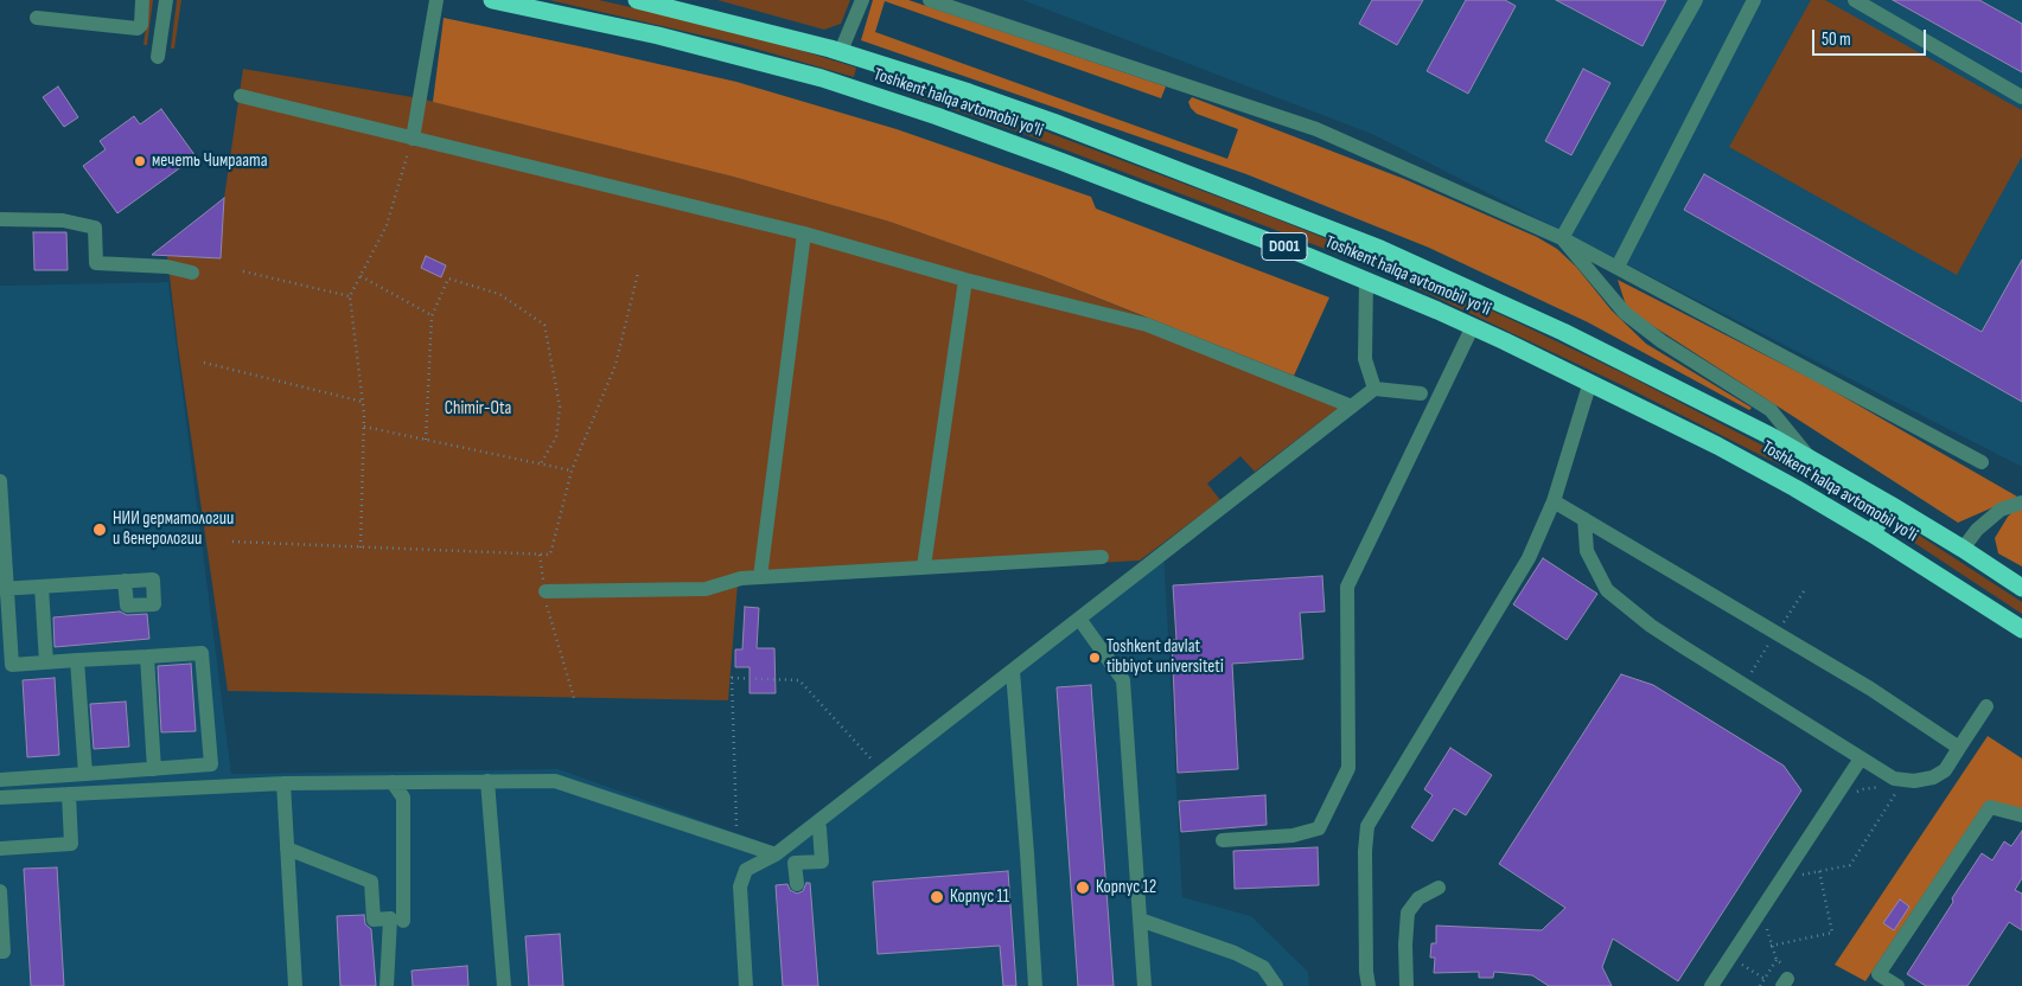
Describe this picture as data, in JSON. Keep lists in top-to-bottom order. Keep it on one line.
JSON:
{"streets":{"highway":["Toshkent halqa avtomobil yo'li","D001"]},"parks":["Chimir-Ota"],"places":["мечеть Чимраата","НИИ дерматологии и венерологии","Toshkent davlat tibbiyot universiteti","Корпус 12","Корпус 11"],"scale_bar":"50 m"}
